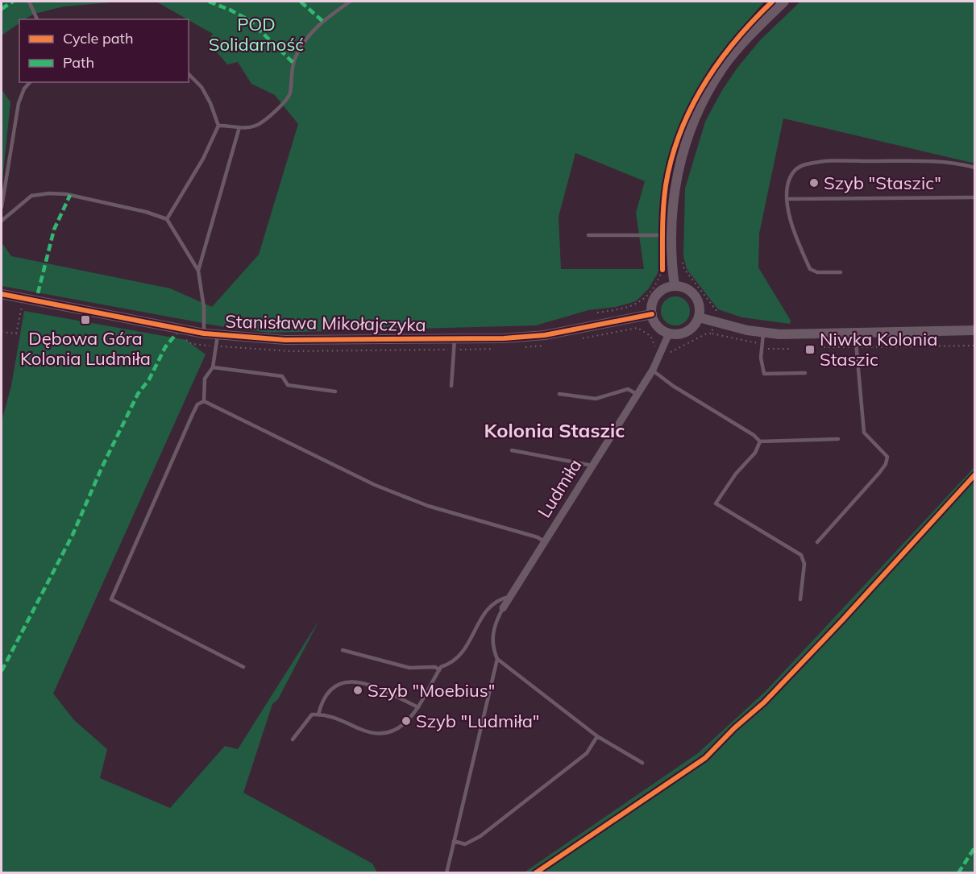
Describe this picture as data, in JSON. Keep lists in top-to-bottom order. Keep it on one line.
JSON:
{"streets":{"street":["Stanisława Mikołajczyka","Ludmiła"]},"crossings":[["Stanisława Mikołajczyka","Ludmiła"]],"districts":["Kolonia Staszic"],"parks":["POD Solidarność"],"places":{"other":["Szyb \"Staszic\"","Szyb \"Moebius\"","Szyb \"Ludmiła\""],"transit":["Dębowa Góra Kolonia Ludmiła","Niwka Kolonia Staszic"]},"legend":["Cycle path","Path"]}
